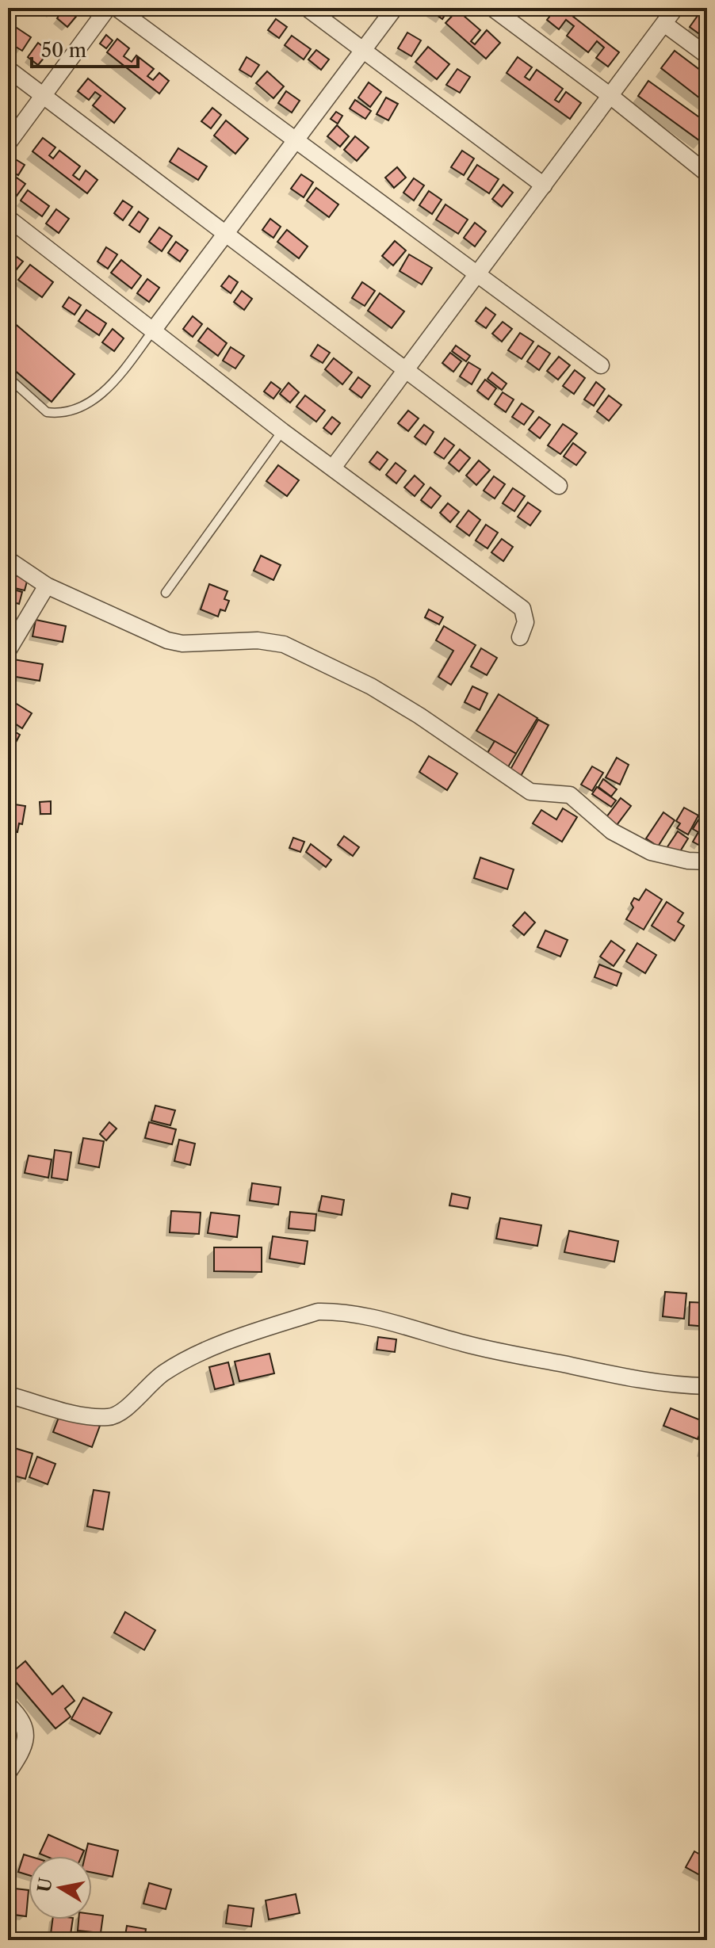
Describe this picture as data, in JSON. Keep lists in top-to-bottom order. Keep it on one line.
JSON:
{"scale_bar":"50 m","north":"left"}
